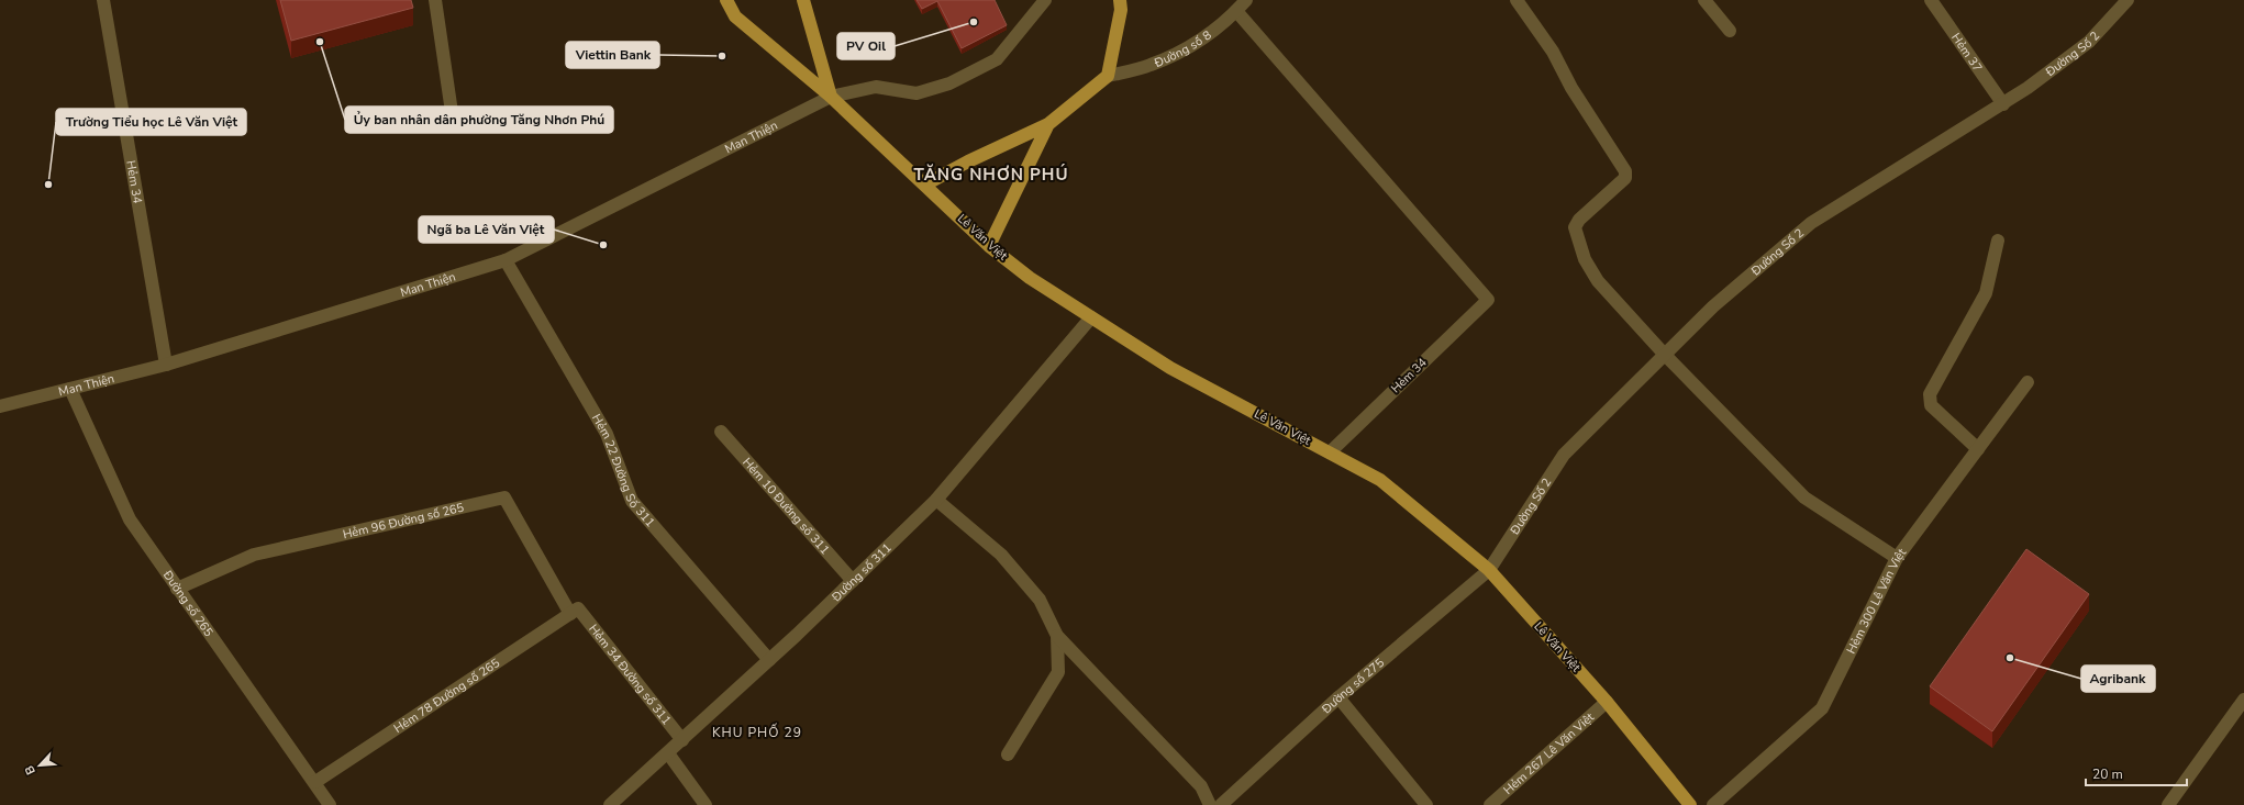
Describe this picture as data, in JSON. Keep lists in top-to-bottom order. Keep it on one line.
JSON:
{"streets":{"main road":["Lê Văn Việt"],"street":["Đường số 8","Hẻm 37","Đường Số 2","Man Thiện","Hẻm 34","Hẻm 22 Đường Số 311","Hẻm 10 Đường số 311","Hẻm 96 Đường số 265","Đường số 311","Hẻm 300 Lê Văn Việt","Đường số 265","Hẻm 34 Đường số 311","Đường số 275","Hẻm 78 Đường số 265","Hẻm 267 Lê Văn Việt"]},"crossings":[["Đường số 8","Hẻm 34"],["Hẻm 37","Đường Số 2"],["Đường Số 2","Lê Văn Việt"],["Đường Số 2","Đường số 275"],["Man Thiện","Hẻm 34"],["Man Thiện","Lê Văn Việt"],["Man Thiện","Hẻm 22 Đường Số 311"],["Man Thiện","Đường số 265"],["Hẻm 34","Lê Văn Việt"],["Lê Văn Việt","Đường số 311"],["Lê Văn Việt","Đường số 275"],["Lê Văn Việt","Hẻm 267 Lê Văn Việt"],["Hẻm 22 Đường Số 311","Đường số 311"],["Hẻm 10 Đường số 311","Đường số 311"],["Hẻm 96 Đường số 265","Đường số 265"],["Hẻm 96 Đường số 265","Hẻm 34 Đường số 311"],["Hẻm 96 Đường số 265","Hẻm 78 Đường số 265"],["Đường số 311","Hẻm 34 Đường số 311"],["Đường số 265","Hẻm 78 Đường số 265"],["Hẻm 34 Đường số 311","Hẻm 78 Đường số 265"]],"districts":["TĂNG NHƠN PHÚ","KHU PHỐ 29"],"places":["PV Oil","Ủy ban nhân dân phường Tăng Nhơn Phú","Viettin Bank","Trường Tiểu học Lê Văn Việt","Ngã ba Lê Văn Việt","Agribank"],"scale_bar":"20 m","north":"bottom left"}
